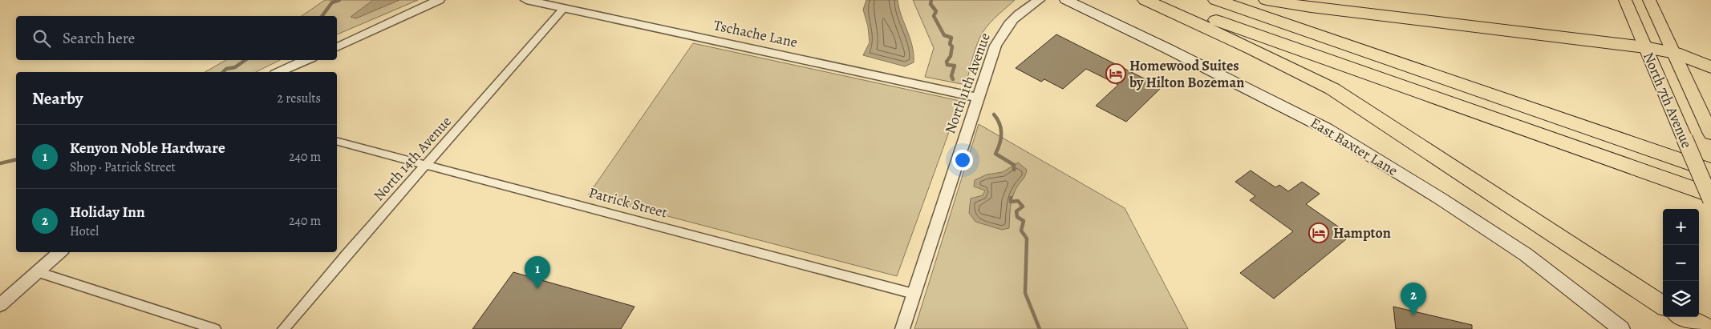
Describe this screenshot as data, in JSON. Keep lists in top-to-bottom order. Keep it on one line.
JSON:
{"streets":{"main road":["North 7th Avenue","East Baxter Lane"],"street":["Tschache Lane","North 11th Avenue","North 14th Avenue","Patrick Street"]},"crossings":[["Tschache Lane","North 11th Avenue"],["Tschache Lane","North 14th Avenue"],["North 11th Avenue","Patrick Street"],["North 14th Avenue","Patrick Street"]],"places":{"hotel":["Homewood Suites by Hilton Bozeman","Hampton"]},"page":{"search":"Search here","heading":["Nearby","2 results"],"list":[{"mark":"1","name":"Kenyon Noble Hardware","note":"Shop · Patrick Street","value":"240 m"},{"mark":"2","name":"Holiday Inn","note":"Hotel","value":"240 m"}],"map_buttons":["+","−"],"pins":["1","2"]}}
